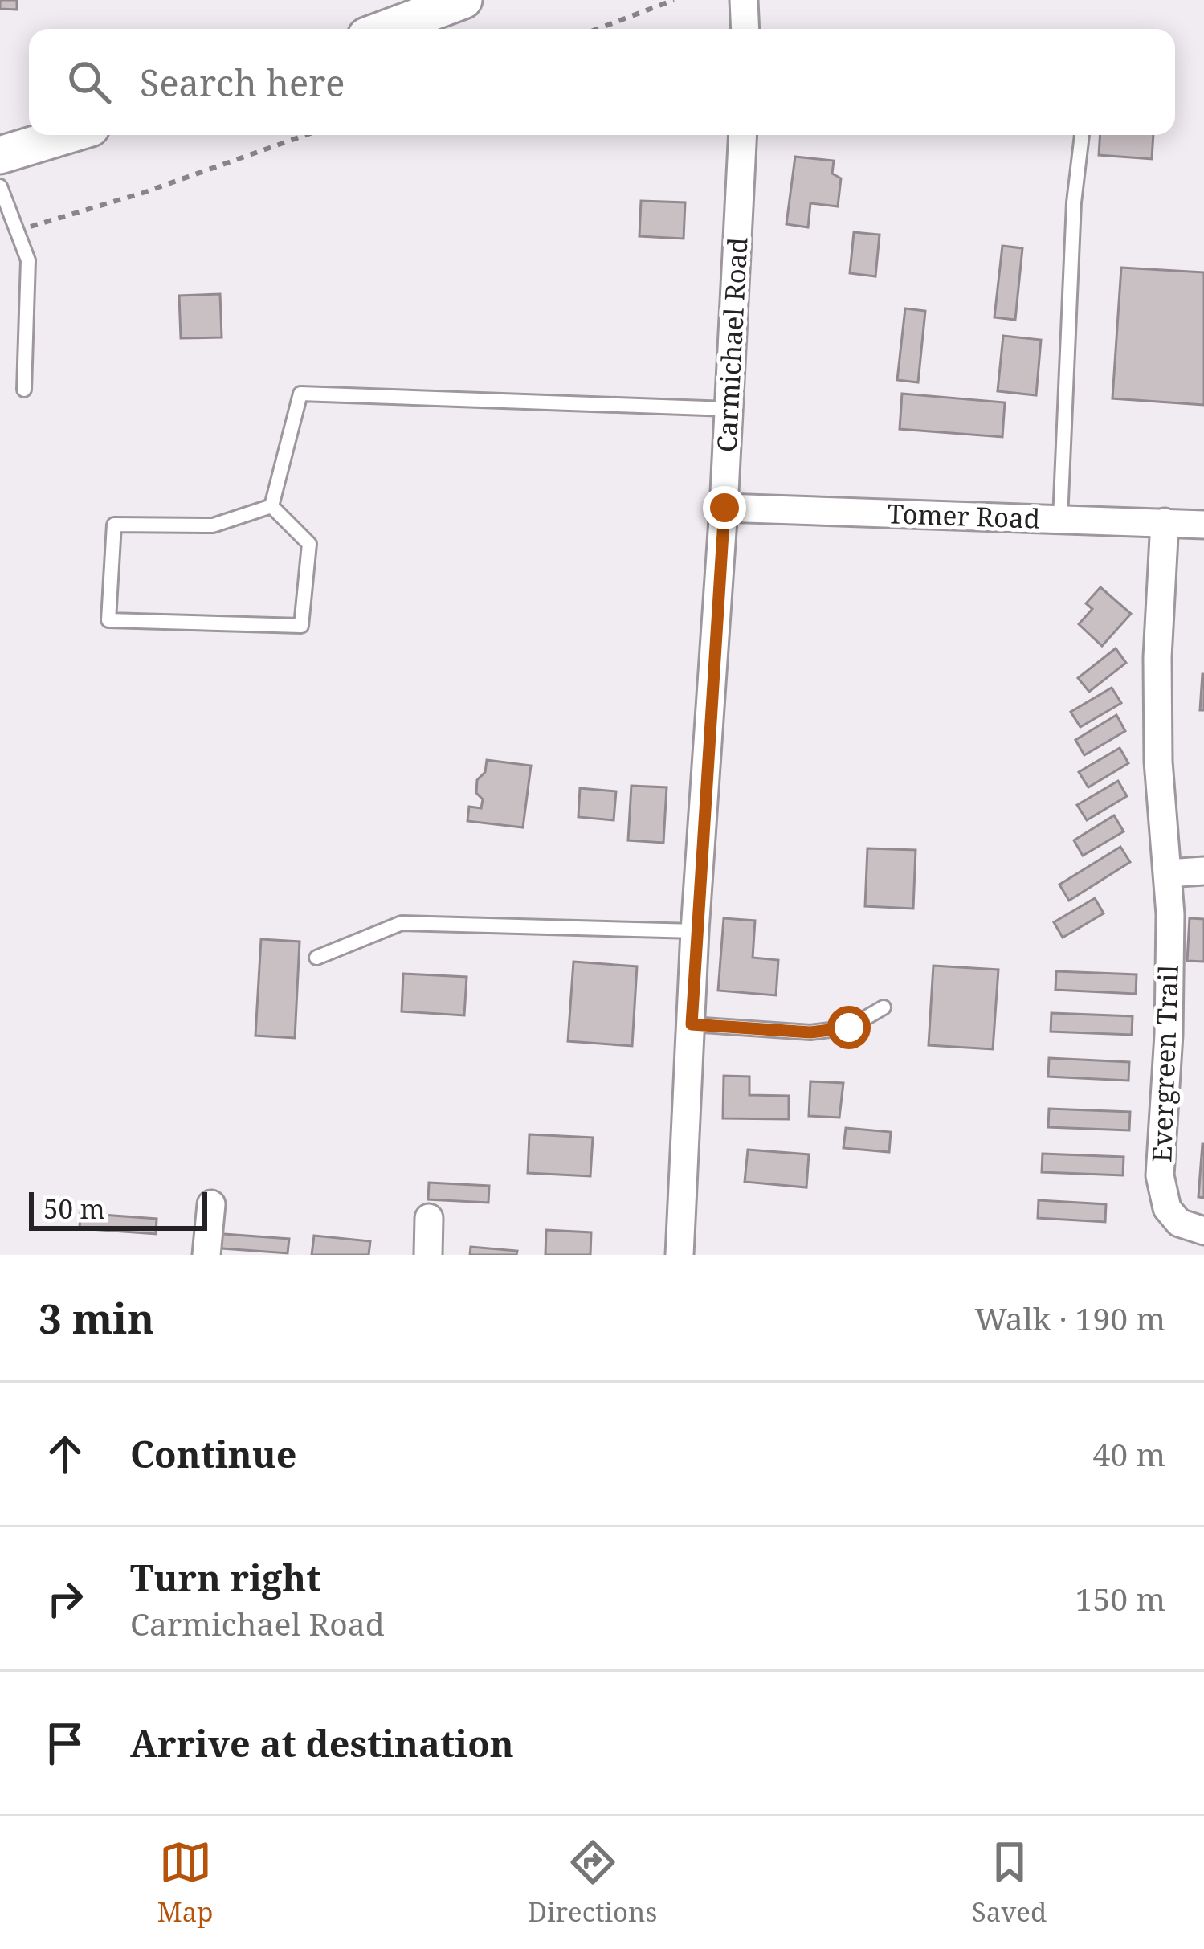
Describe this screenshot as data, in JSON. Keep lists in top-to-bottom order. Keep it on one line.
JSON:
{"streets":{"street":["Carmichael Road","Tomer Road","Evergreen Trail"]},"crossings":[["Carmichael Road","Tomer Road"],["Tomer Road","Evergreen Trail"]],"scale_bar":"50 m","page":{"search":"Search here","scale":"50 m","heading":["3 min","Walk · 190 m"],"list":[["Continue","40 m"],["Turn right","Carmichael Road","150 m"],"Arrive at destination"],"nav":["Map","Directions","Saved"]}}
